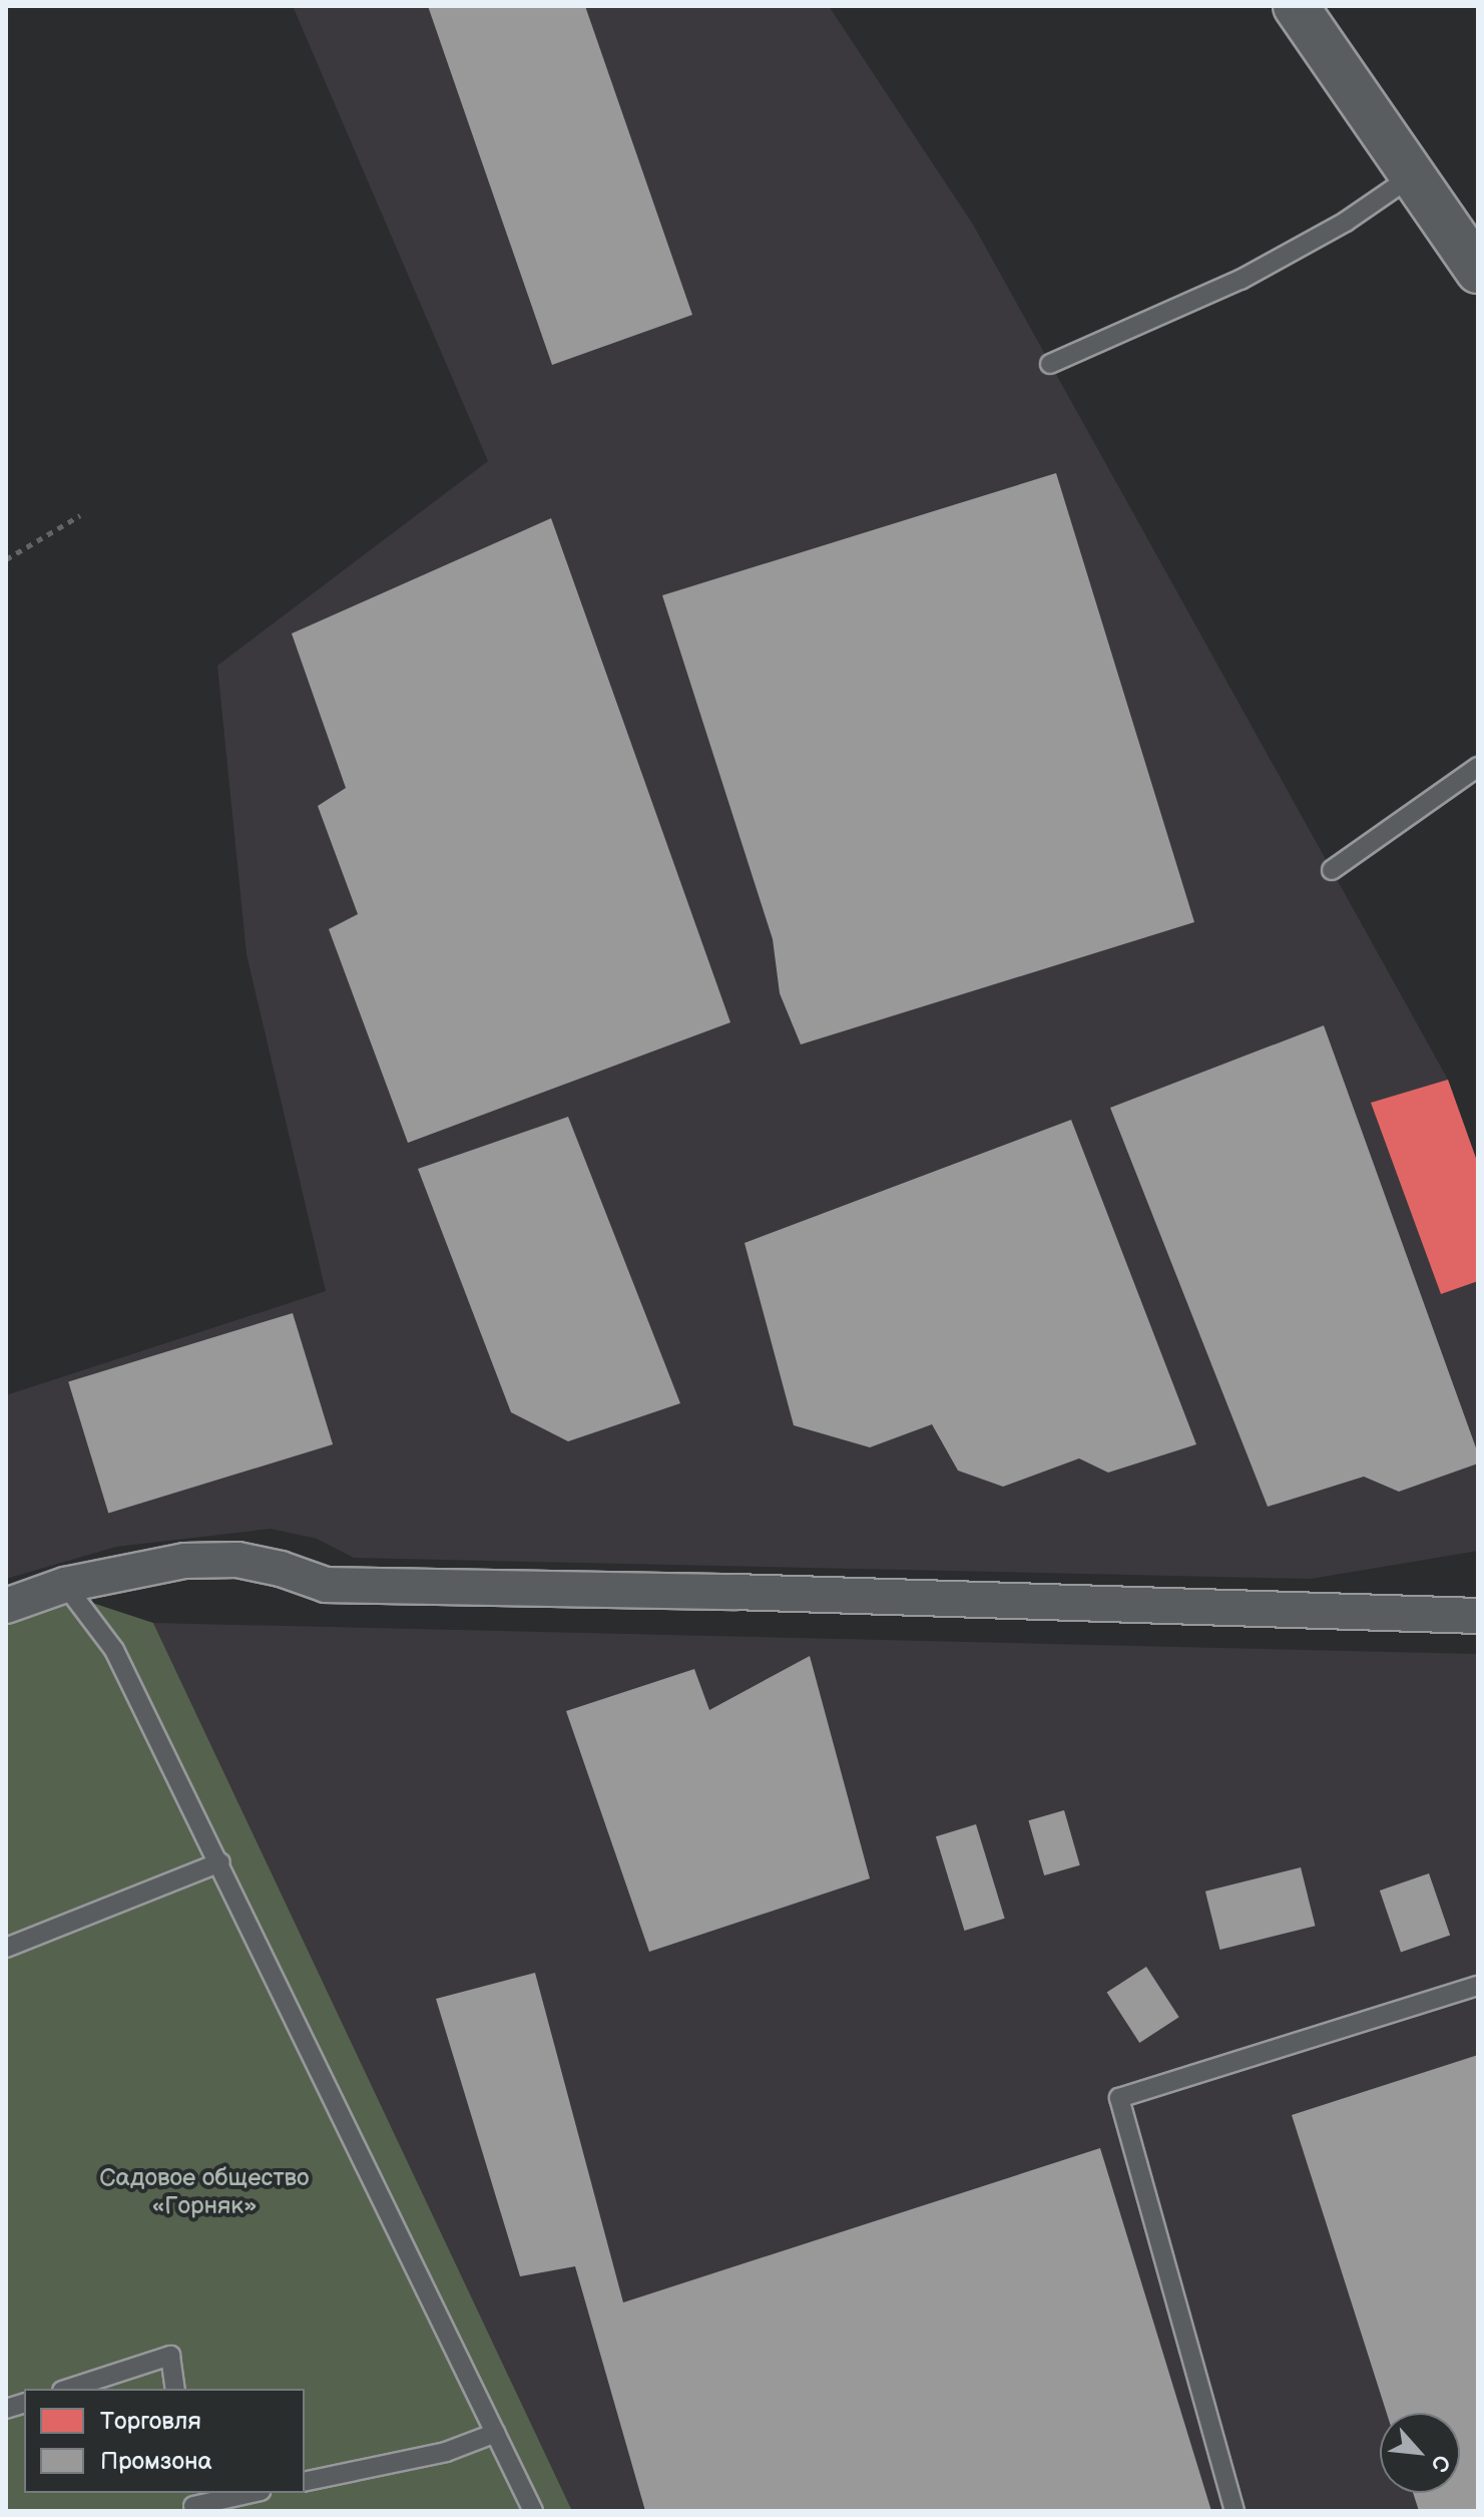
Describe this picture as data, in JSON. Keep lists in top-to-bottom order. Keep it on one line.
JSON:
{"parks":["Садовое общество «Горняк»"],"legend":["Торговля","Промзона"],"north":"bottom right"}
